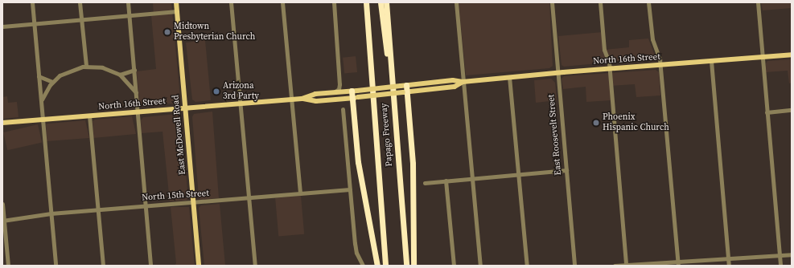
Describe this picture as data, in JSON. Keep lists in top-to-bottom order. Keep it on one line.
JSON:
{"streets":{"highway":["Papago Freeway"],"main road":["North 16th Street","East McDowell Road"],"street":["East Roosevelt Street","North 15th Street"]},"crossings":[["North 16th Street","East McDowell Road"],["North 16th Street","East Roosevelt Street"],["East McDowell Road","North 15th Street"]],"places":["Midtown Presbyterian Church","Arizona 3rd Party","Phoenix Hispanic Church"]}
